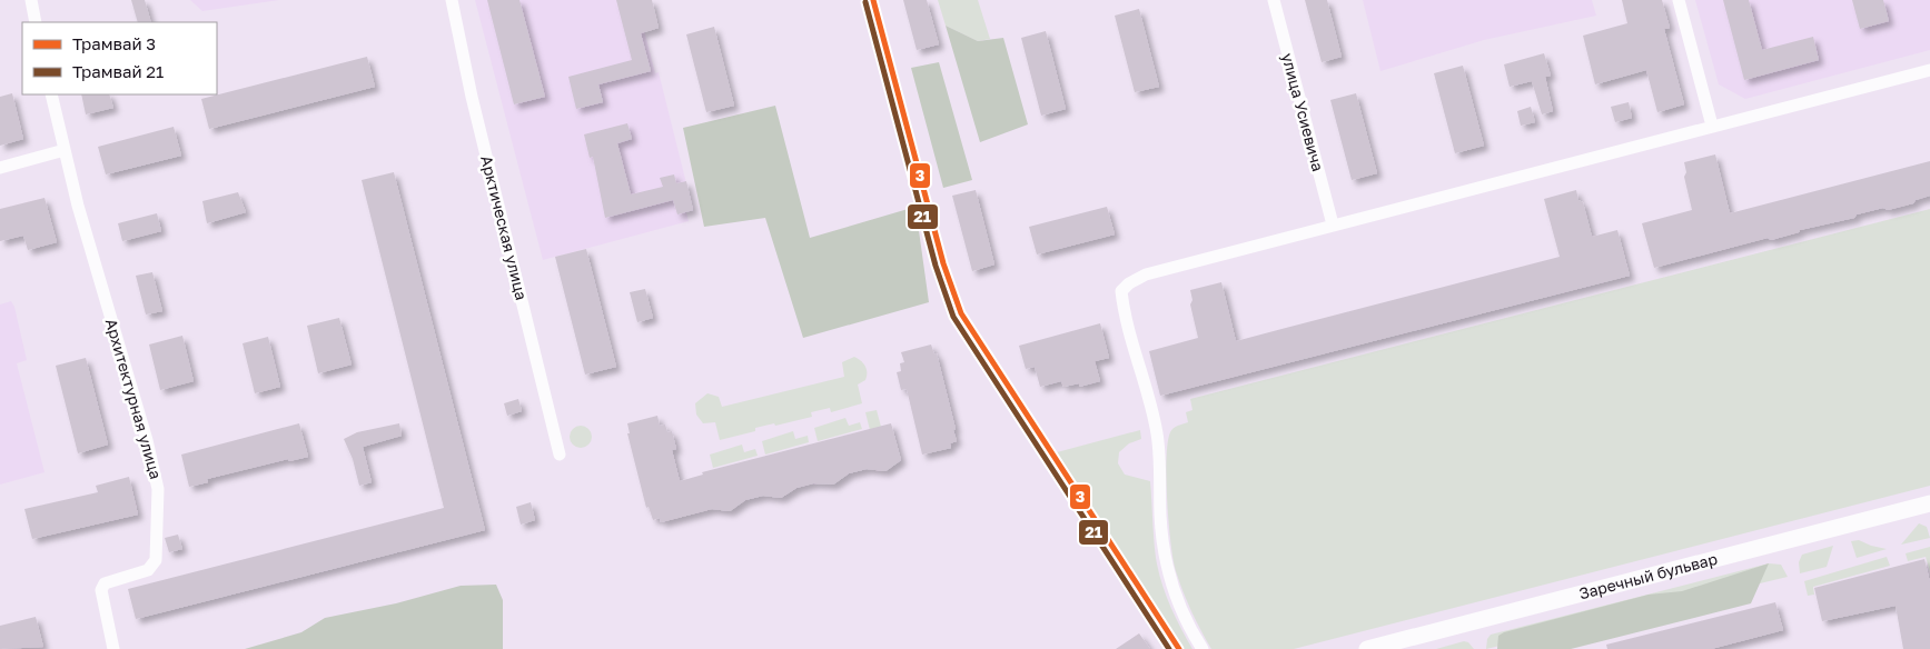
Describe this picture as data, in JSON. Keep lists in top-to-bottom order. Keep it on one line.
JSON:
{"streets":{"street":["улица Усиевича","Арктическая улица","Архитектурная улица","Заречный бульвар"]},"lines":["tram line 3","tram line 21"],"legend":["Трамвай 3","Трамвай 21"]}
